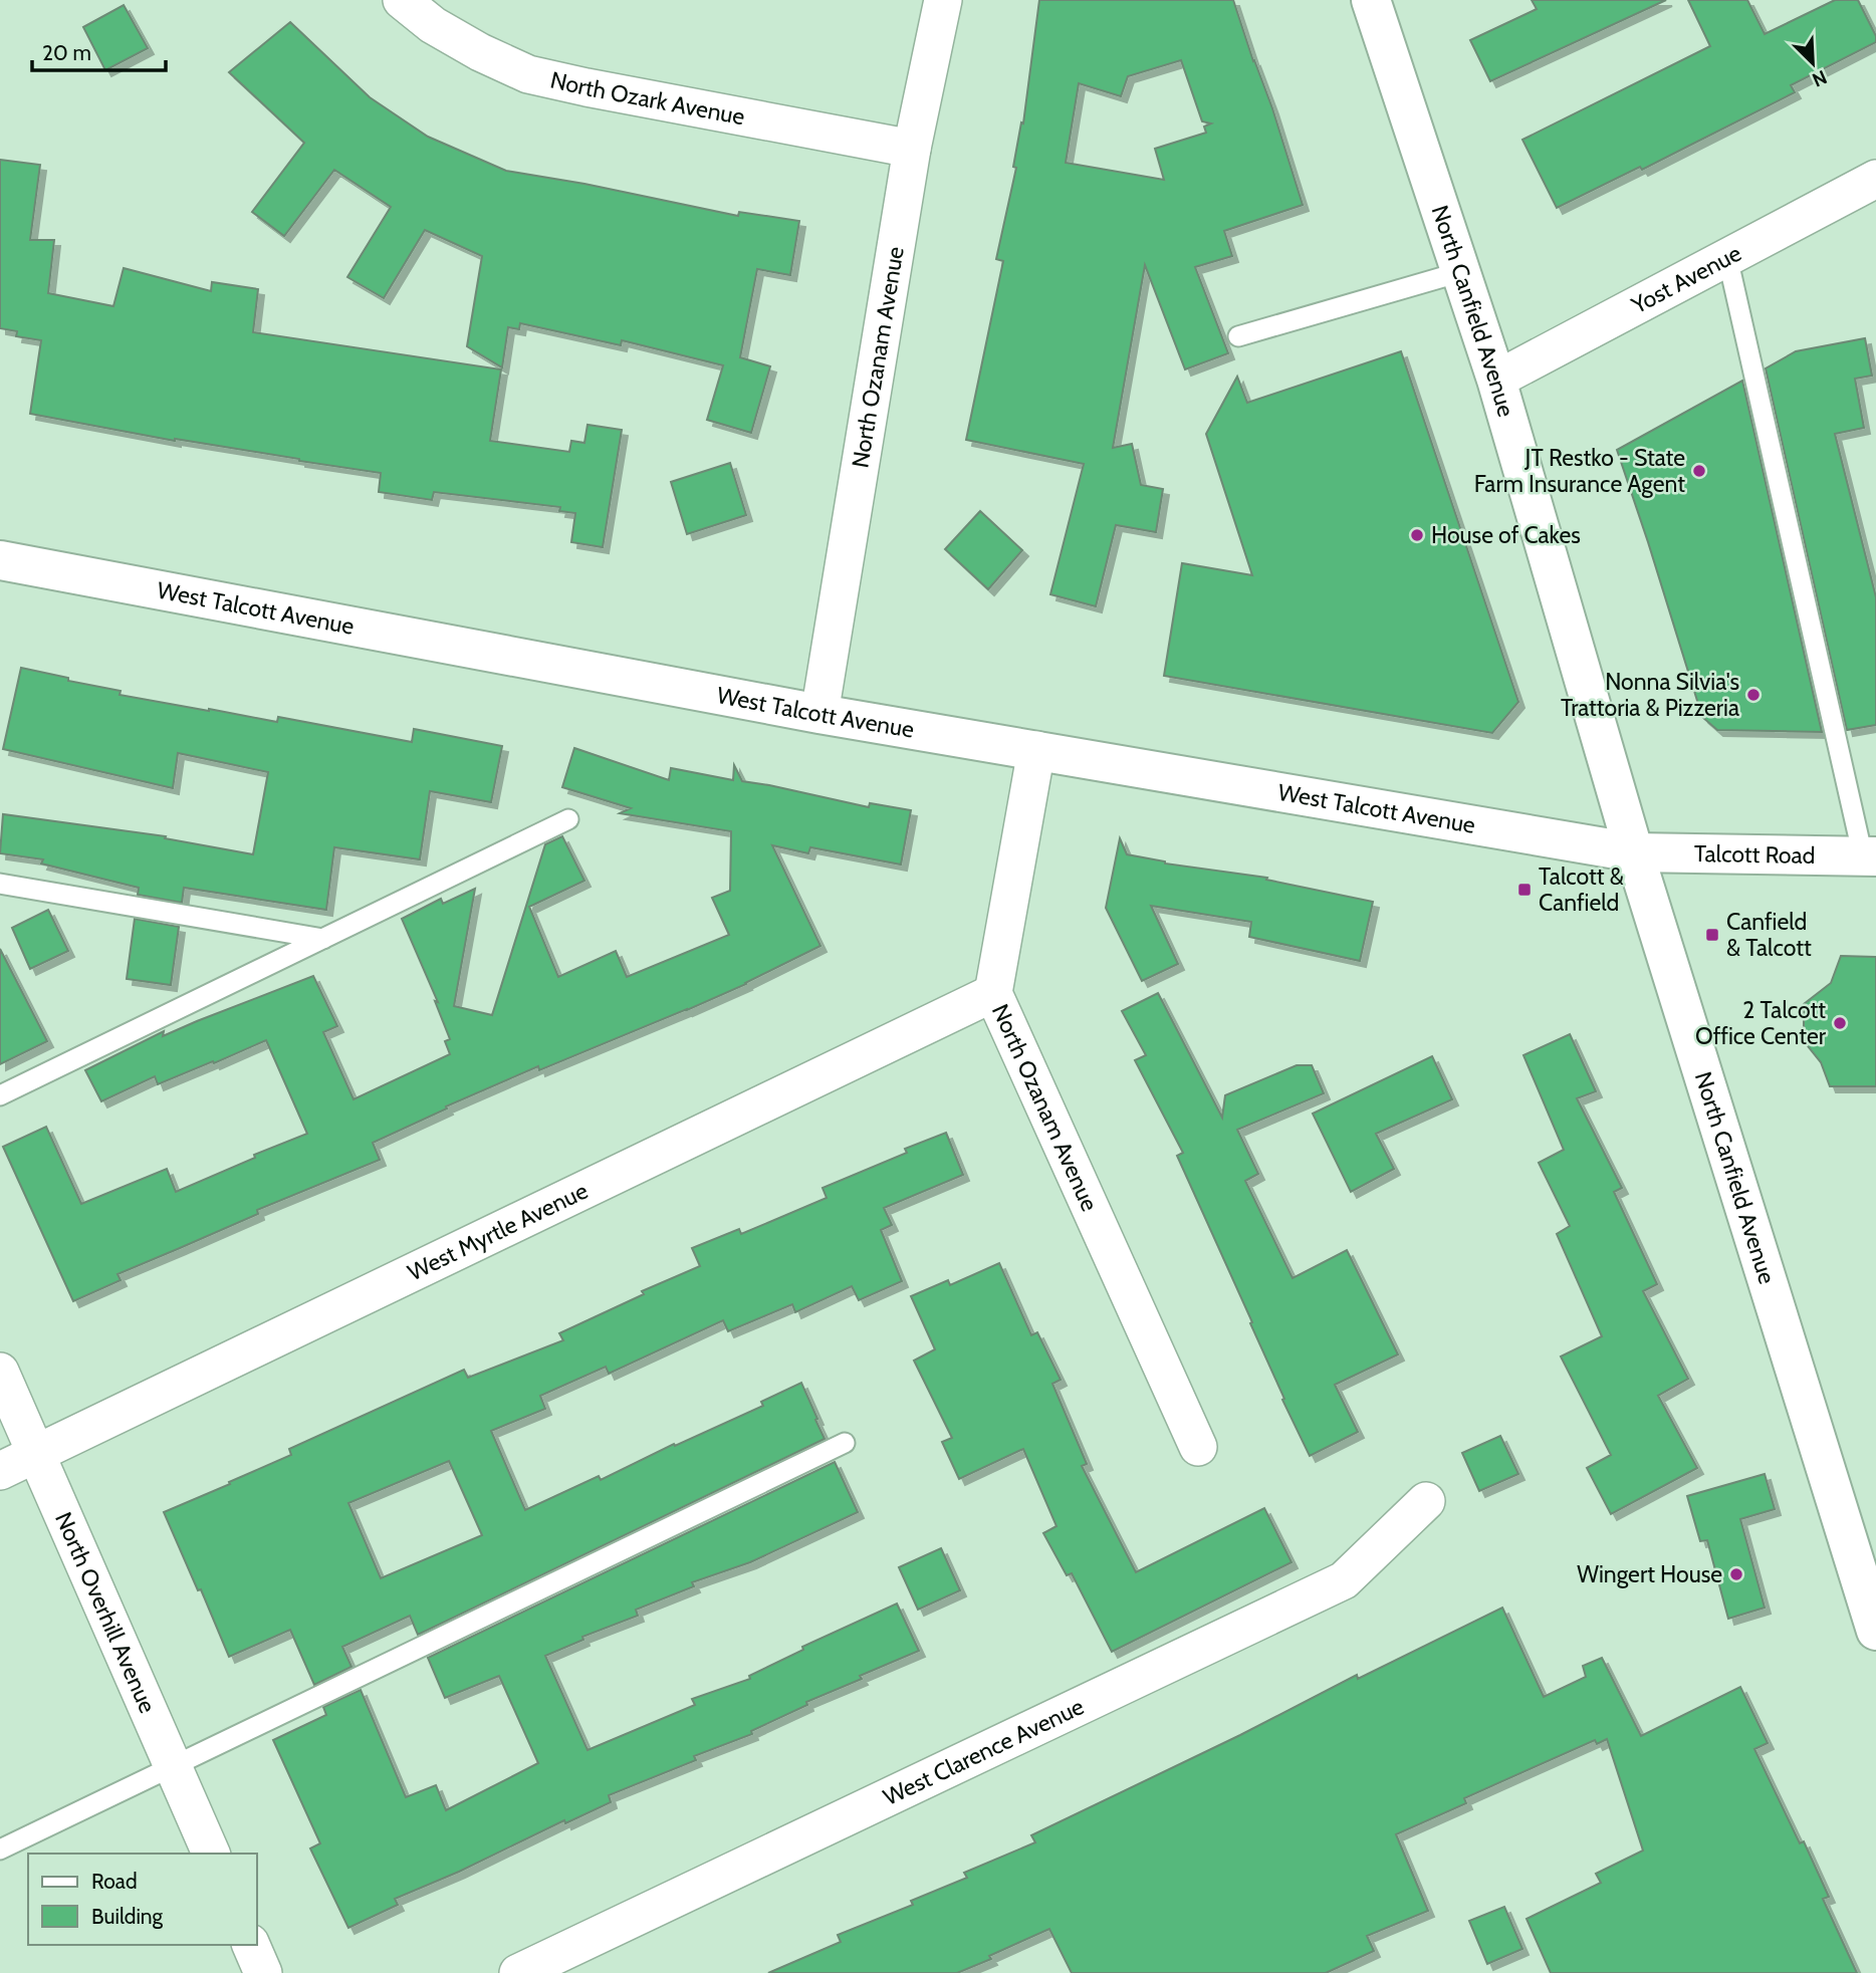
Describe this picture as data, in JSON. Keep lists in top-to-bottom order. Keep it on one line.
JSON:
{"streets":{"street":["North Ozark Avenue","Yost Avenue","North Canfield Avenue","North Ozanam Avenue","West Talcott Avenue","Talcott Road","West Myrtle Avenue","North Overhill Avenue","West Clarence Avenue"]},"crossings":[["North Ozark Avenue","North Ozanam Avenue"],["Yost Avenue","North Canfield Avenue"],["North Canfield Avenue","West Talcott Avenue"],["North Canfield Avenue","Talcott Road"],["North Ozanam Avenue","West Talcott Avenue"],["North Ozanam Avenue","West Myrtle Avenue"],["West Talcott Avenue","Talcott Road"],["West Myrtle Avenue","North Overhill Avenue"]],"places":{"other":["JT Restko - State Farm Insurance Agent","House of Cakes","Nonna Silvia's Trattoria & Pizzeria","2 Talcott Office Center","Wingert House"],"transit":["Talcott & Canfield","Canfield & Talcott"]},"legend":["Road","Building"],"scale_bar":"20 m","north":"bottom right"}
